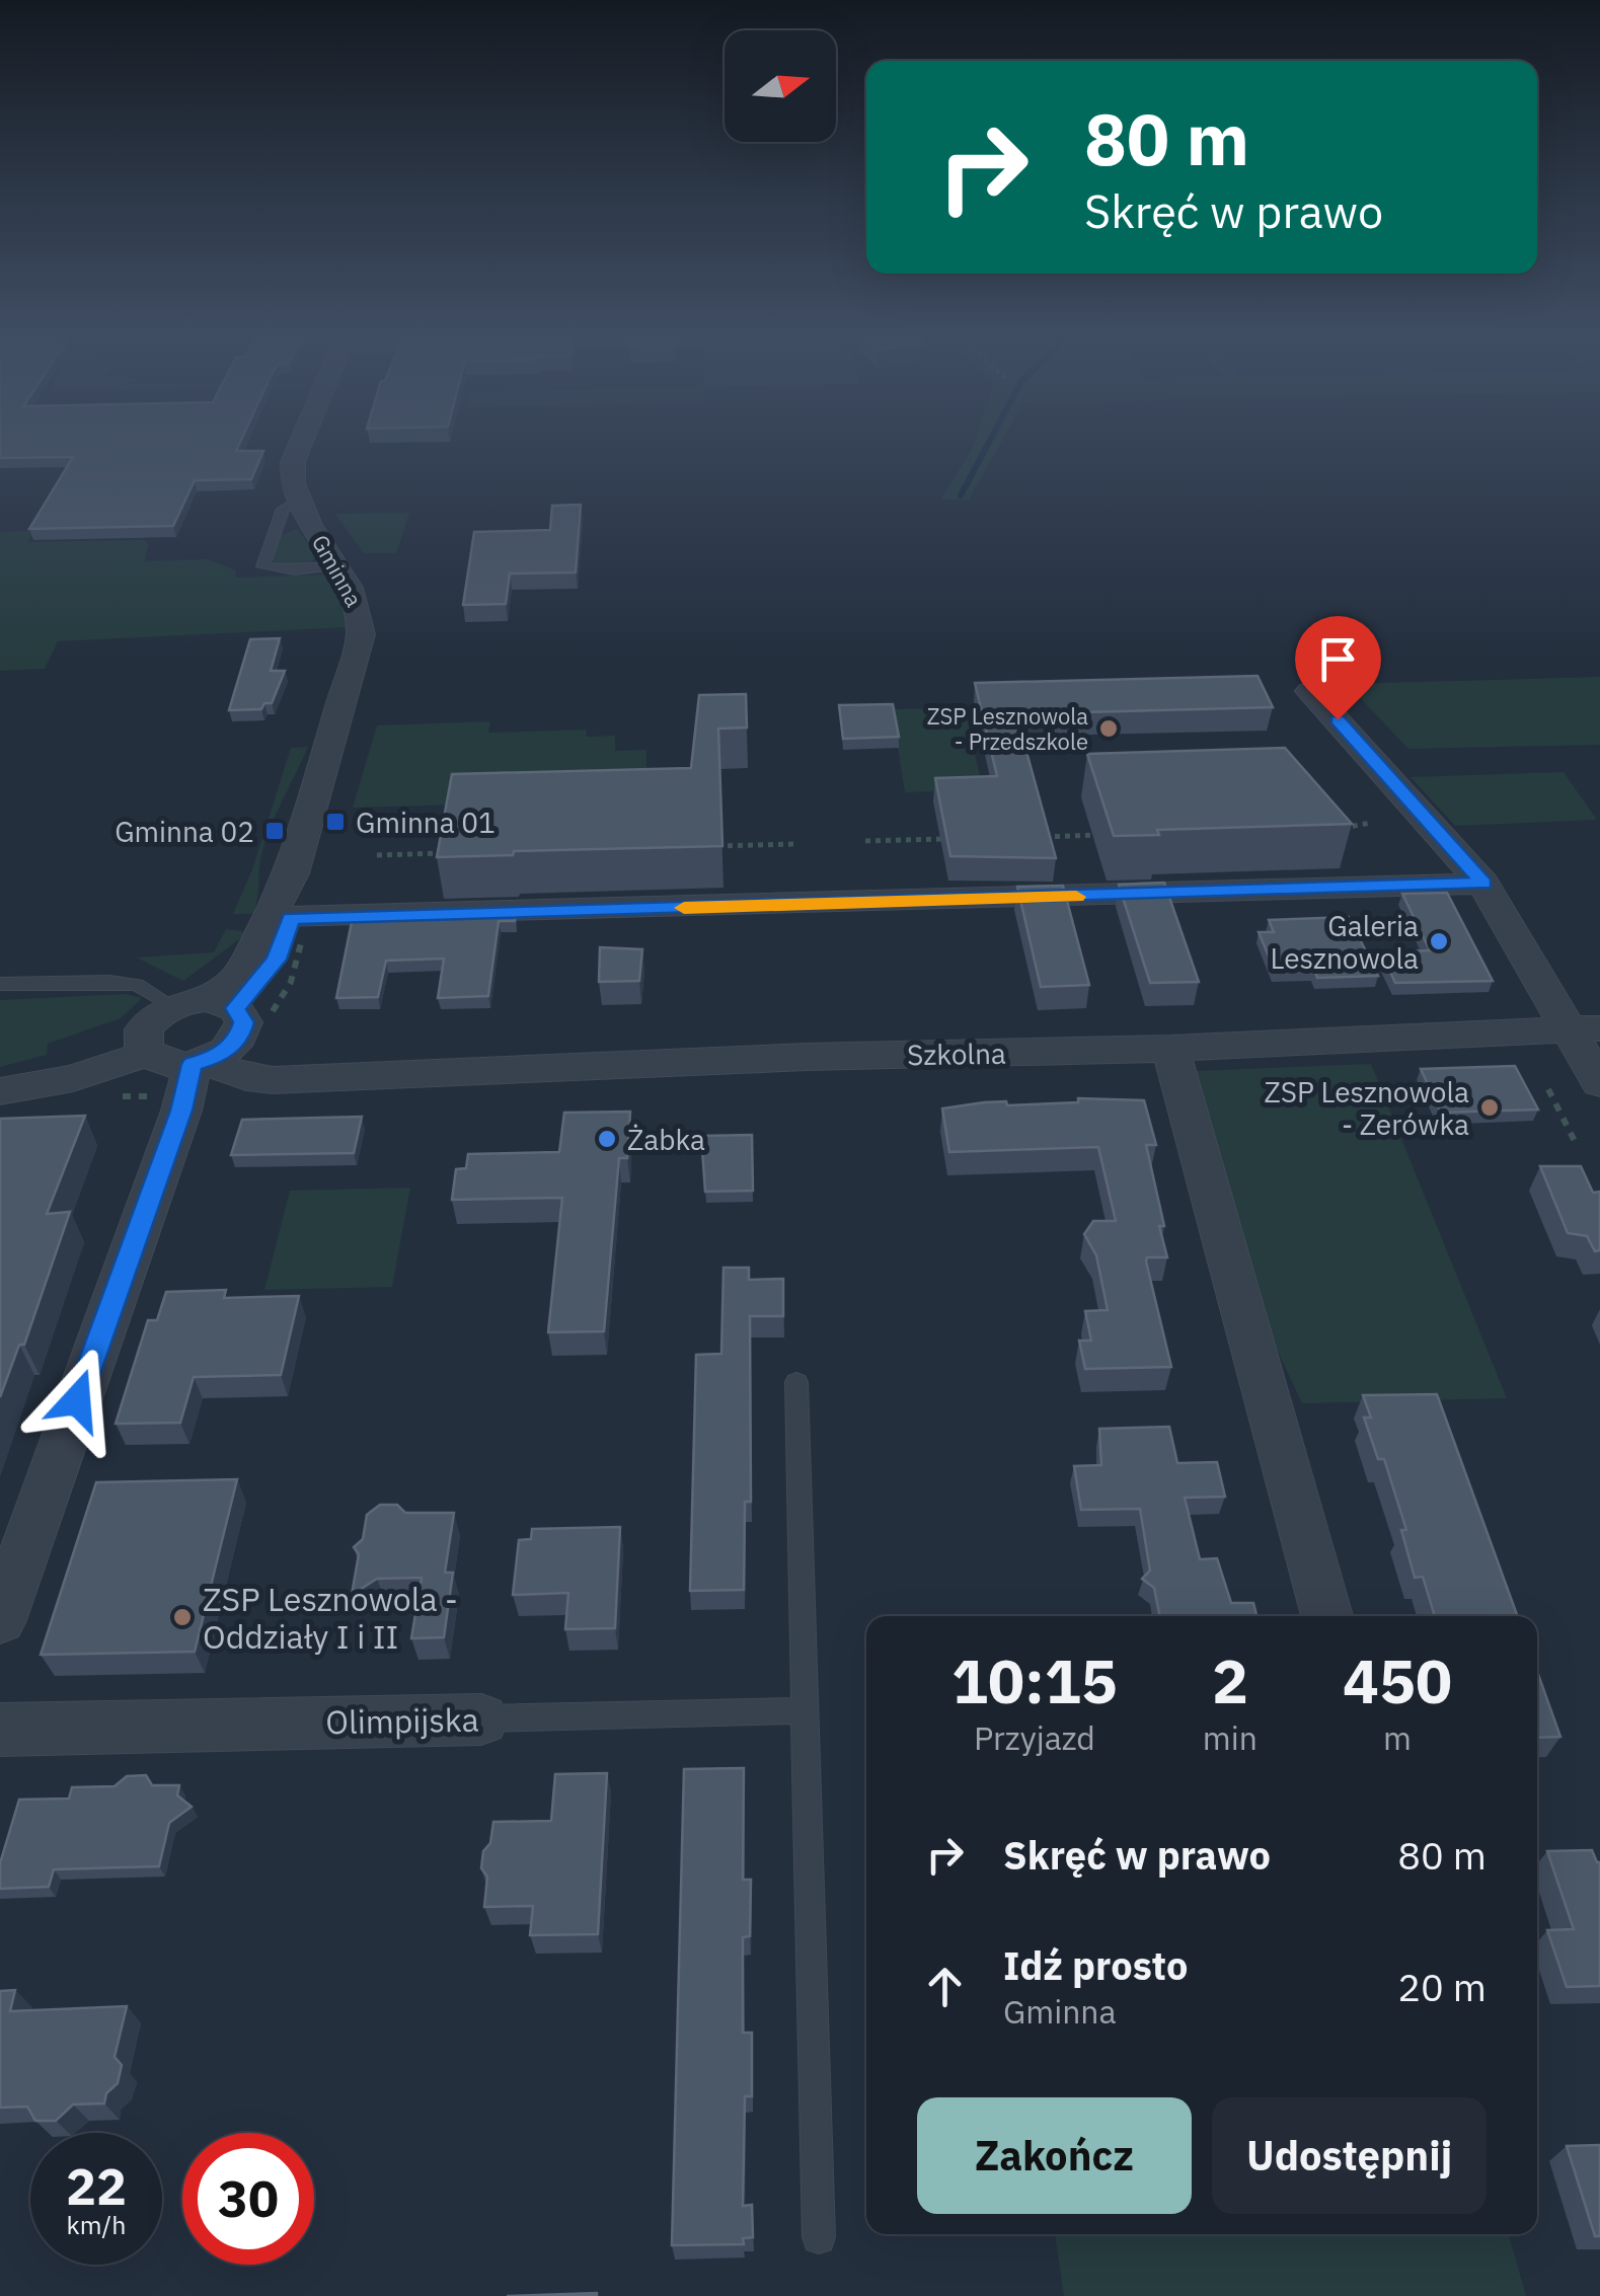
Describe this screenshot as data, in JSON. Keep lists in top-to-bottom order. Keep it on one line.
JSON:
{"streets":{"street":["Gminna","Szkolna","Olimpijska"]},"crossings":[["Gminna","Szkolna"]],"places":{"other":["ZSP Lesznowola - Przedszkole","Galeria Lesznowola","ZSP Lesznowola - Zerówka","Żabka","ZSP Lesznowola - Oddziały I i II"],"transit":["Gminna 01","Gminna 02"]},"north":"right","page":{"turn":["80 m","Skręć w prawo"],"eta":["10:15","Przyjazd","2","min","450","m"],"list":[{"name":"Skręć w prawo","value":"80 m"},{"name":"Idź prosto","note":"Gminna","value":"20 m"}],"buttons":["Zakończ","Udostępnij"],"speed":"22 km/h","limit":"30"}}
